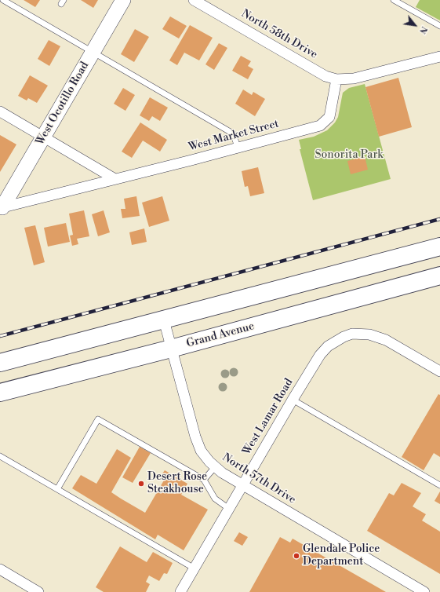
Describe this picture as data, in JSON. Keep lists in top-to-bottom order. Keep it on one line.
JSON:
{"streets":{"highway":["Grand Avenue"],"street":["North 58th Drive","West Ocotillo Road","West Market Street","West Lamar Road","North 57th Drive"]},"crossings":[["North 58th Drive","West Market Street"],["West Ocotillo Road","West Market Street"],["Grand Avenue","North 57th Drive"],["West Lamar Road","North 57th Drive"]],"parks":["Sonorita Park"],"places":["Desert Rose Steakhouse","Glendale Police Department"],"north":"bottom right"}
